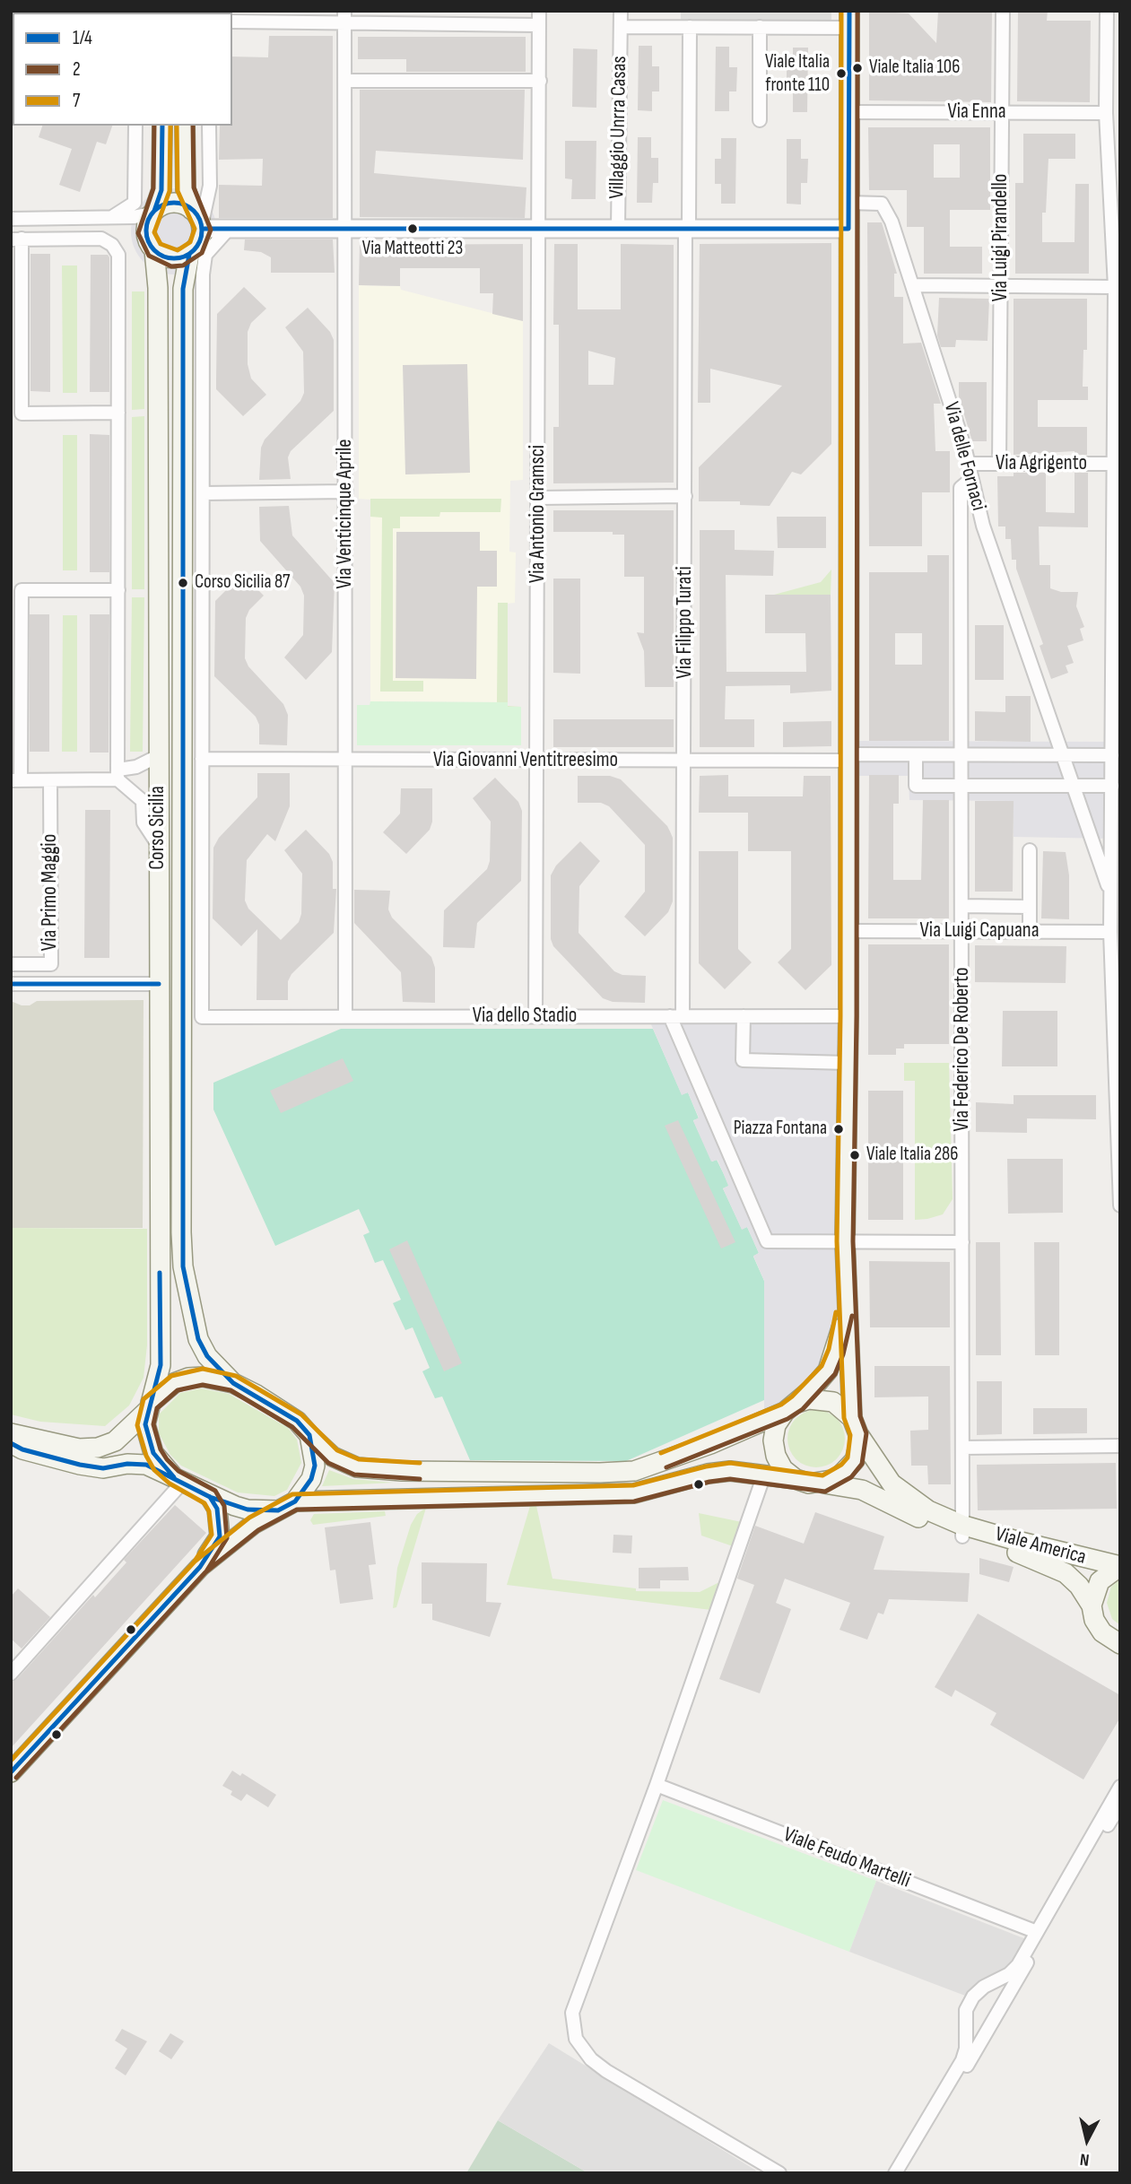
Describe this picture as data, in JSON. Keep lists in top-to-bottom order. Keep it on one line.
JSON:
{"streets":{"main road":["Corso Sicilia","Viale America"],"street":["Via Enna","Villaggio Unrra Casas","Via Luigi Pirandello","Via delle Fornaci","Via Agrigento","Via Venticinque Aprile","Via Antonio Gramsci","Via Filippo Turati","Via Giovanni Ventitreesimo","Via Primo Maggio","Via Luigi Capuana","Via dello Stadio","Via Federico De Roberto","Viale Feudo Martelli"]},"crossings":[["Via Enna","Via Luigi Pirandello"],["Villaggio Unrra Casas","Via Filippo Turati"],["Via Luigi Pirandello","Via Agrigento"],["Via delle Fornaci","Via Agrigento"],["Via delle Fornaci","Via Giovanni Ventitreesimo"],["Via delle Fornaci","Via Federico De Roberto"],["Via Venticinque Aprile","Via Giovanni Ventitreesimo"],["Via Venticinque Aprile","Via dello Stadio"],["Via Antonio Gramsci","Via Giovanni Ventitreesimo"],["Via Antonio Gramsci","Via dello Stadio"],["Via Filippo Turati","Via Giovanni Ventitreesimo"],["Via Filippo Turati","Via dello Stadio"],["Via Giovanni Ventitreesimo","Via Federico De Roberto"],["Via Luigi Capuana","Via Federico De Roberto"],["Via Federico De Roberto","Viale America"]],"places":["Viale Italia 106","Viale Italia fronte 110","Via Matteotti 23","Corso Sicilia 87","Piazza Fontana","Viale Italia 286"],"lines":["transit line 1/4","transit line 2","transit line 7"],"legend":["1/4","2","7"],"north":"bottom"}
